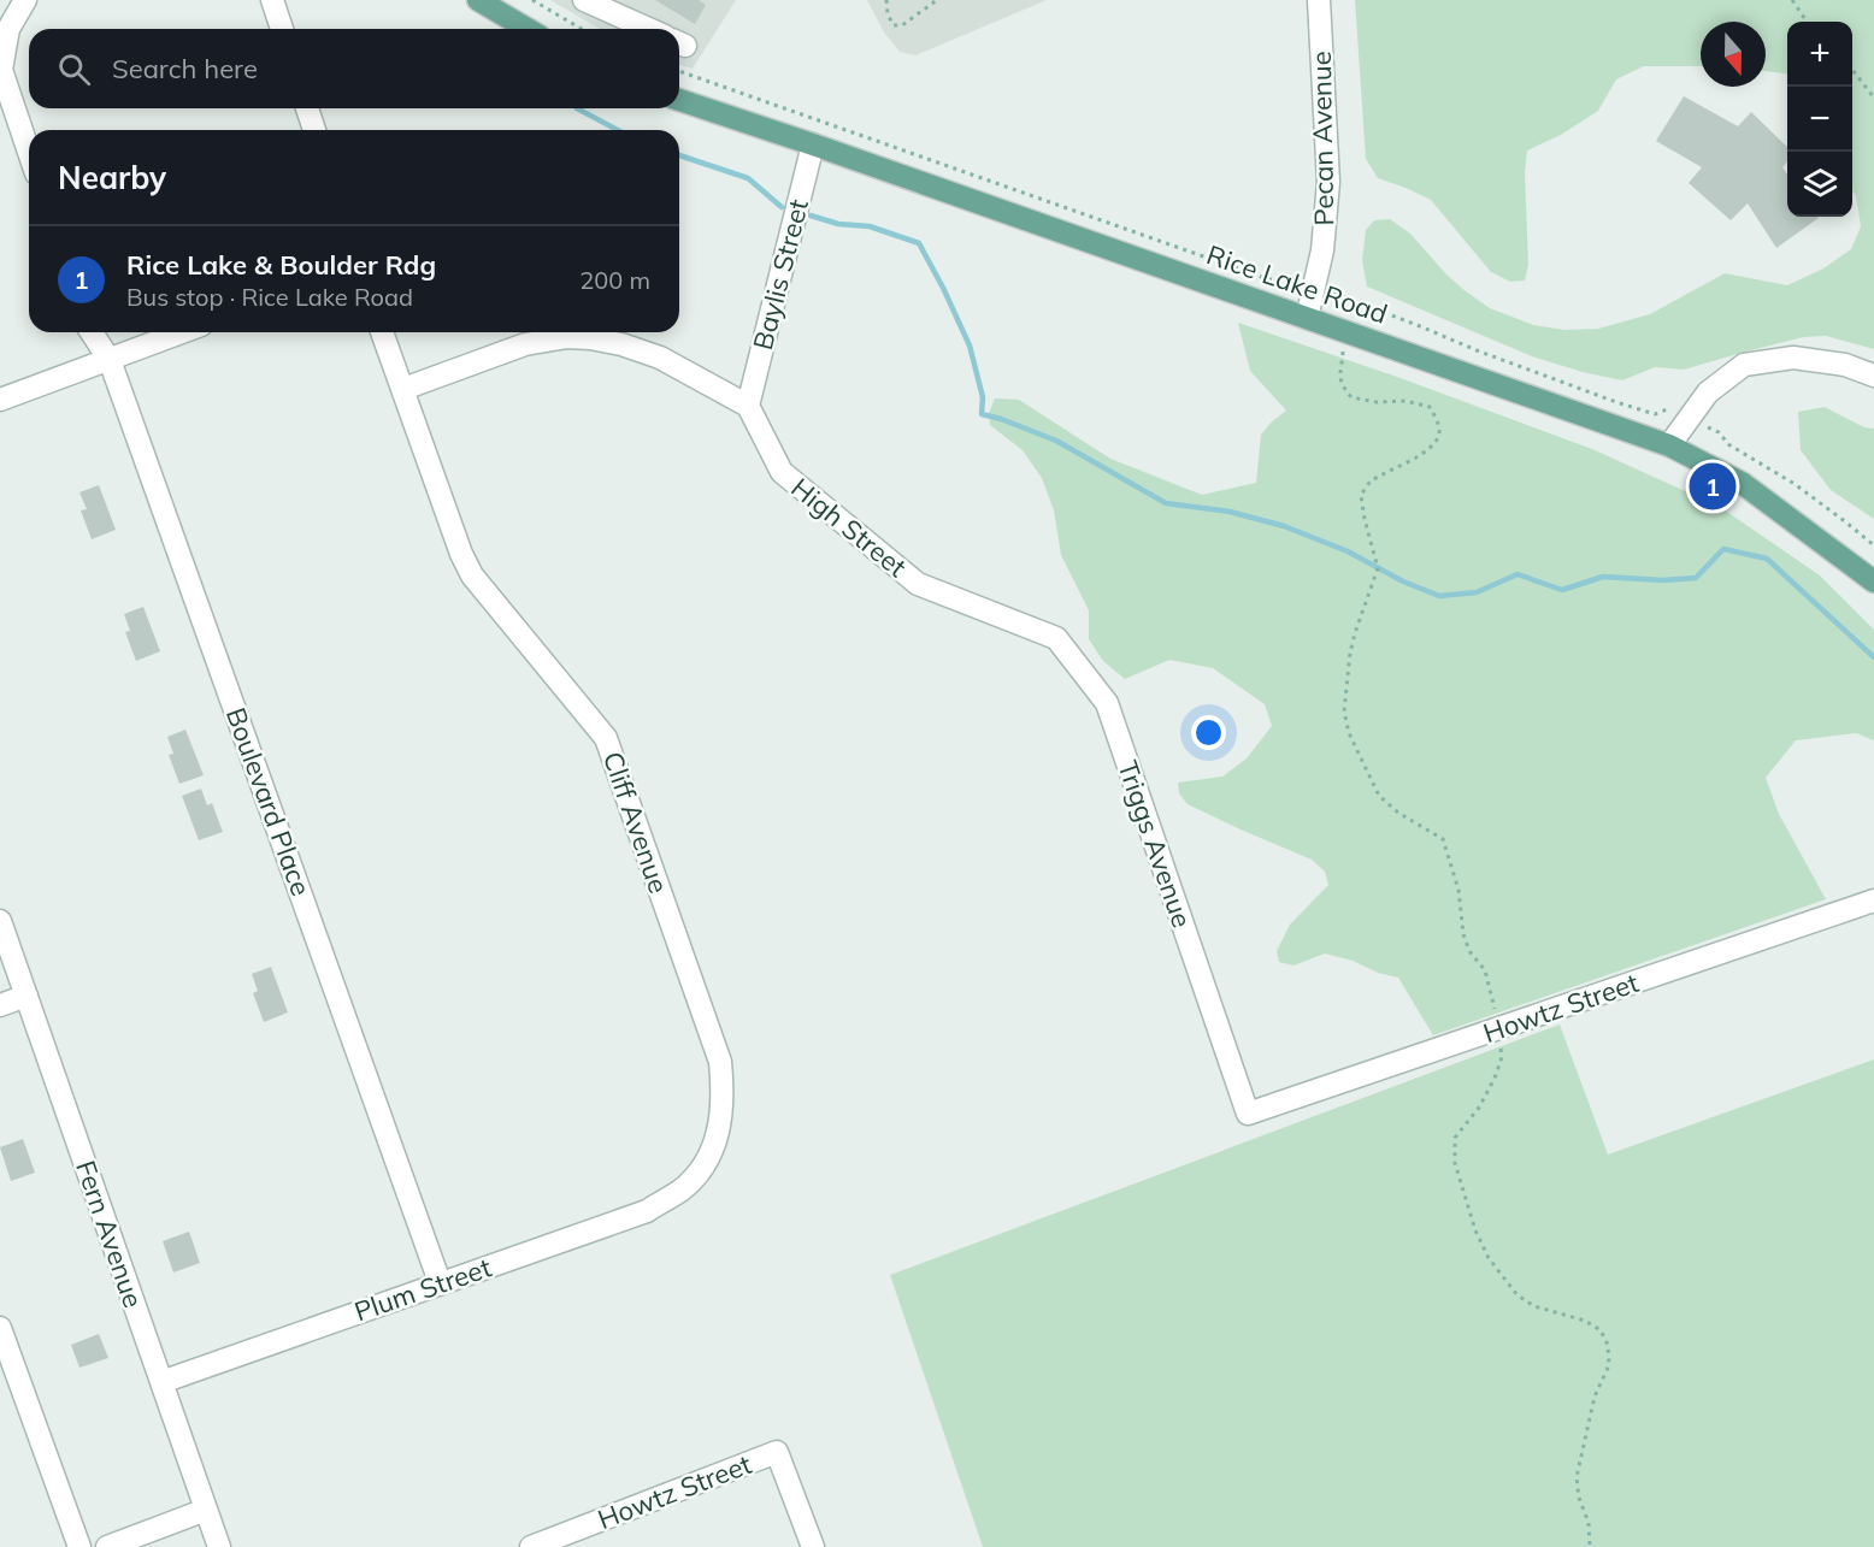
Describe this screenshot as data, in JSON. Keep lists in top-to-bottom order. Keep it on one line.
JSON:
{"streets":{"main road":["Rice Lake Road"],"street":["Pecan Avenue","Baylis Street","High Street","Boulevard Place","Cliff Avenue","Triggs Avenue","Howtz Street","Fern Avenue","Plum Street"]},"crossings":[["Pecan Avenue","Rice Lake Road"],["Baylis Street","Rice Lake Road"],["Baylis Street","High Street"],["High Street","Triggs Avenue"],["Boulevard Place","Plum Street"],["Cliff Avenue","Plum Street"],["Triggs Avenue","Howtz Street"],["Fern Avenue","Plum Street"]],"north":"bottom","page":{"map_buttons":["+","−"],"search":"Search here","heading":"Nearby","list":[{"mark":"1","name":"Rice Lake & Boulder Rdg","note":"Bus stop · Rice Lake Road","value":"200 m"}],"pins":"1"}}
